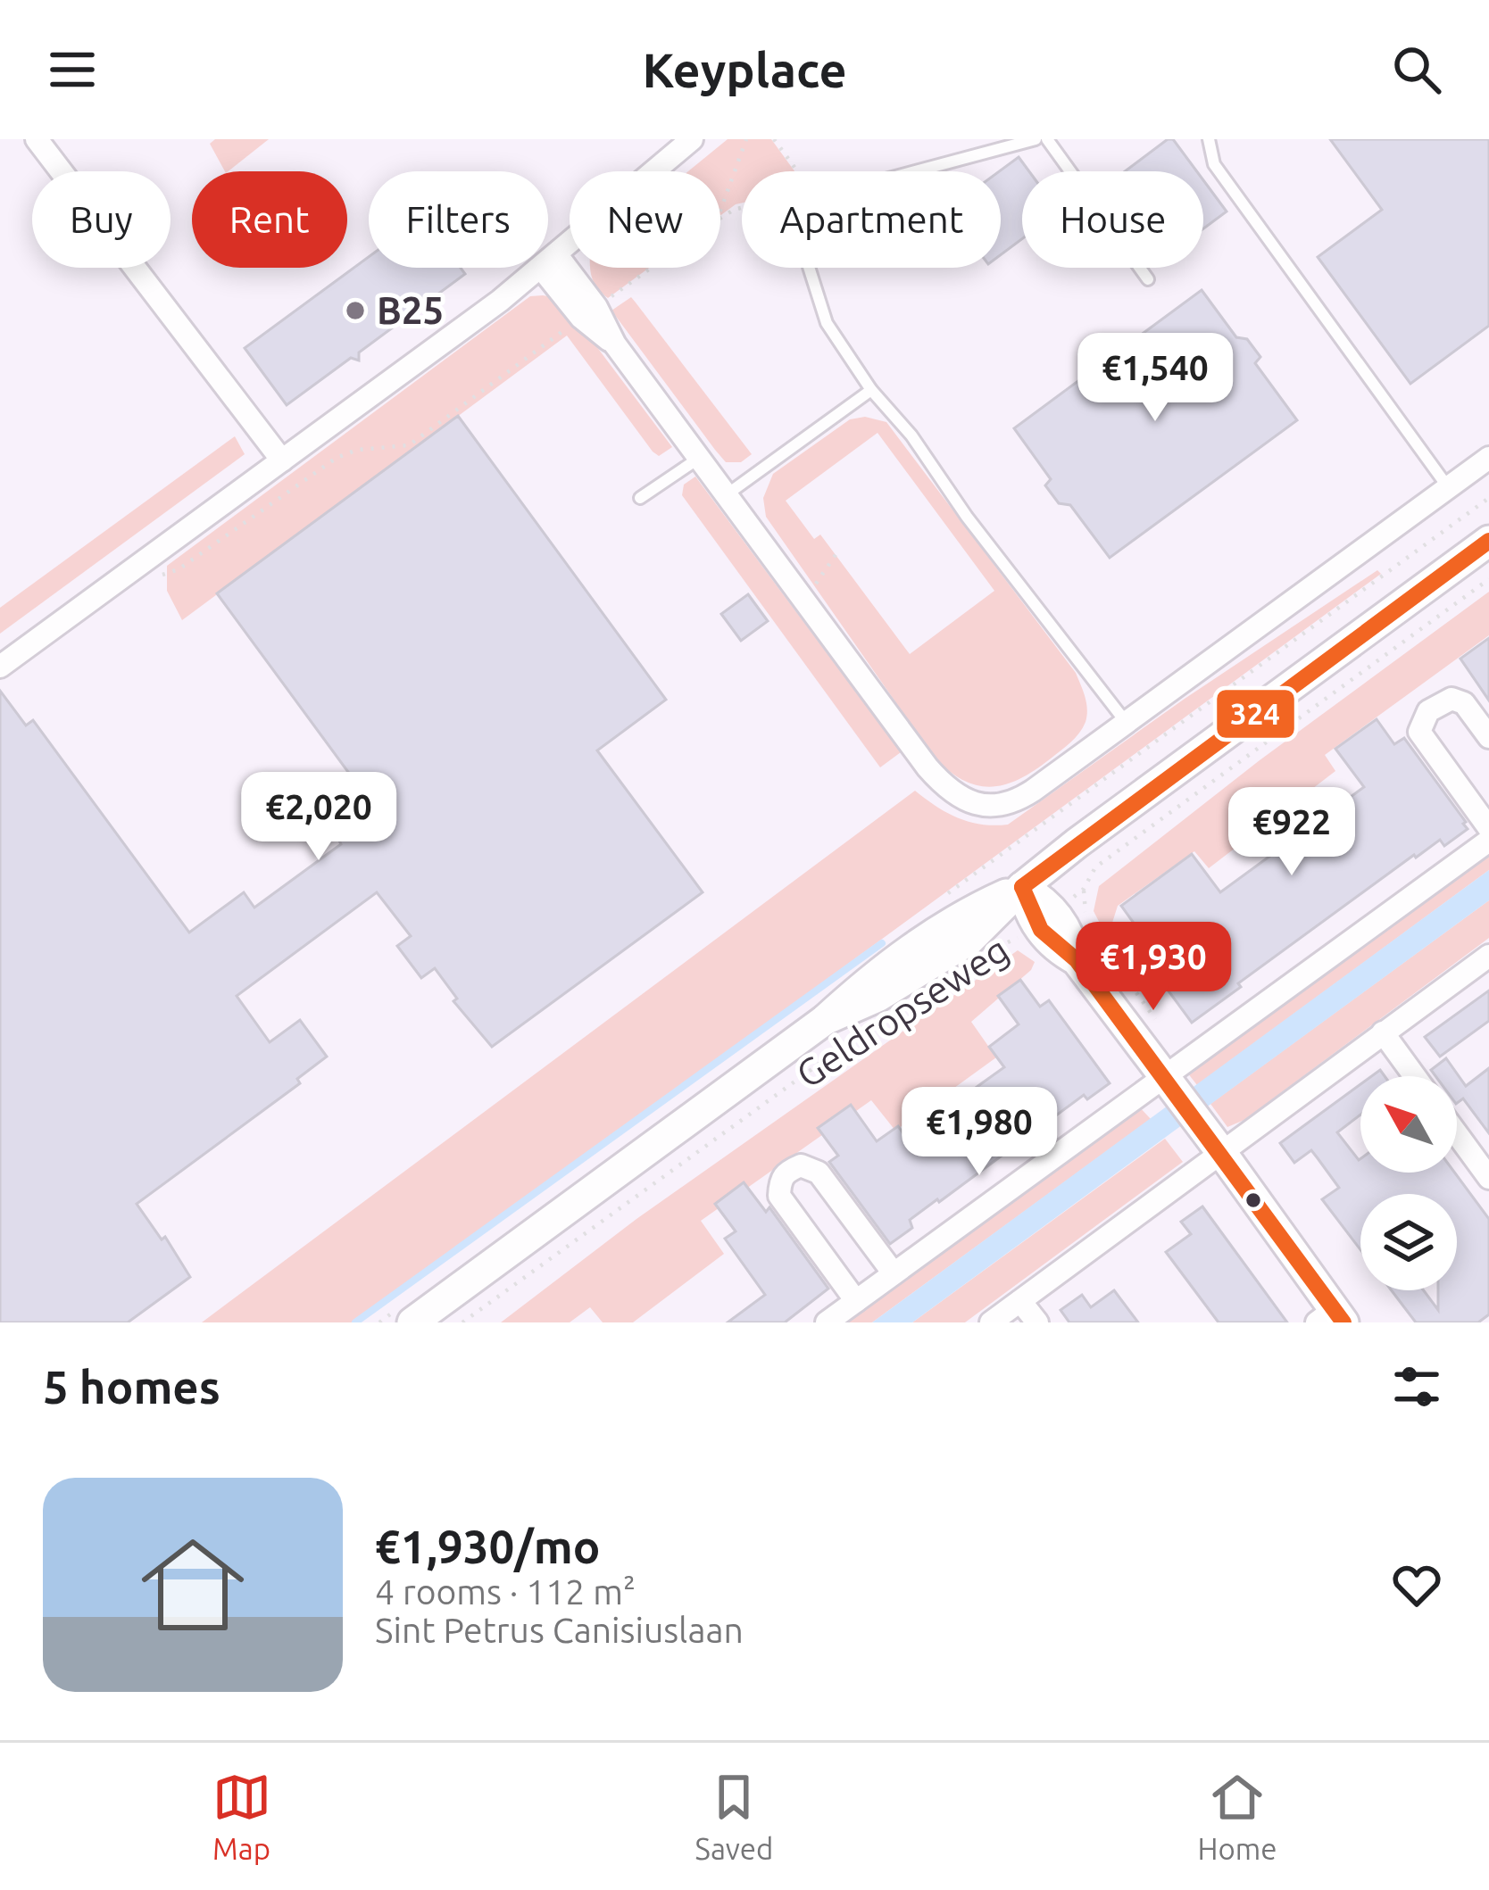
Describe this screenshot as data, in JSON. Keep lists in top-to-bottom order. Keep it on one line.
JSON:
{"streets":{"main road":["Geldropseweg"]},"places":["B25"],"lines":["transit line 324"],"north":"top left","page":{"header":"Keyplace","chip":["Buy","Rent","Filters","New","Apartment","House"],"price":["€1,540","€2,020","€922","€1,930","€1,980"],"heading":"5 homes","list":[{"name":"€1,930/mo","note":"4 rooms · 112 m² · Sint Petrus Canisiuslaan"}],"tabs":["Map","Saved","Home"]}}
